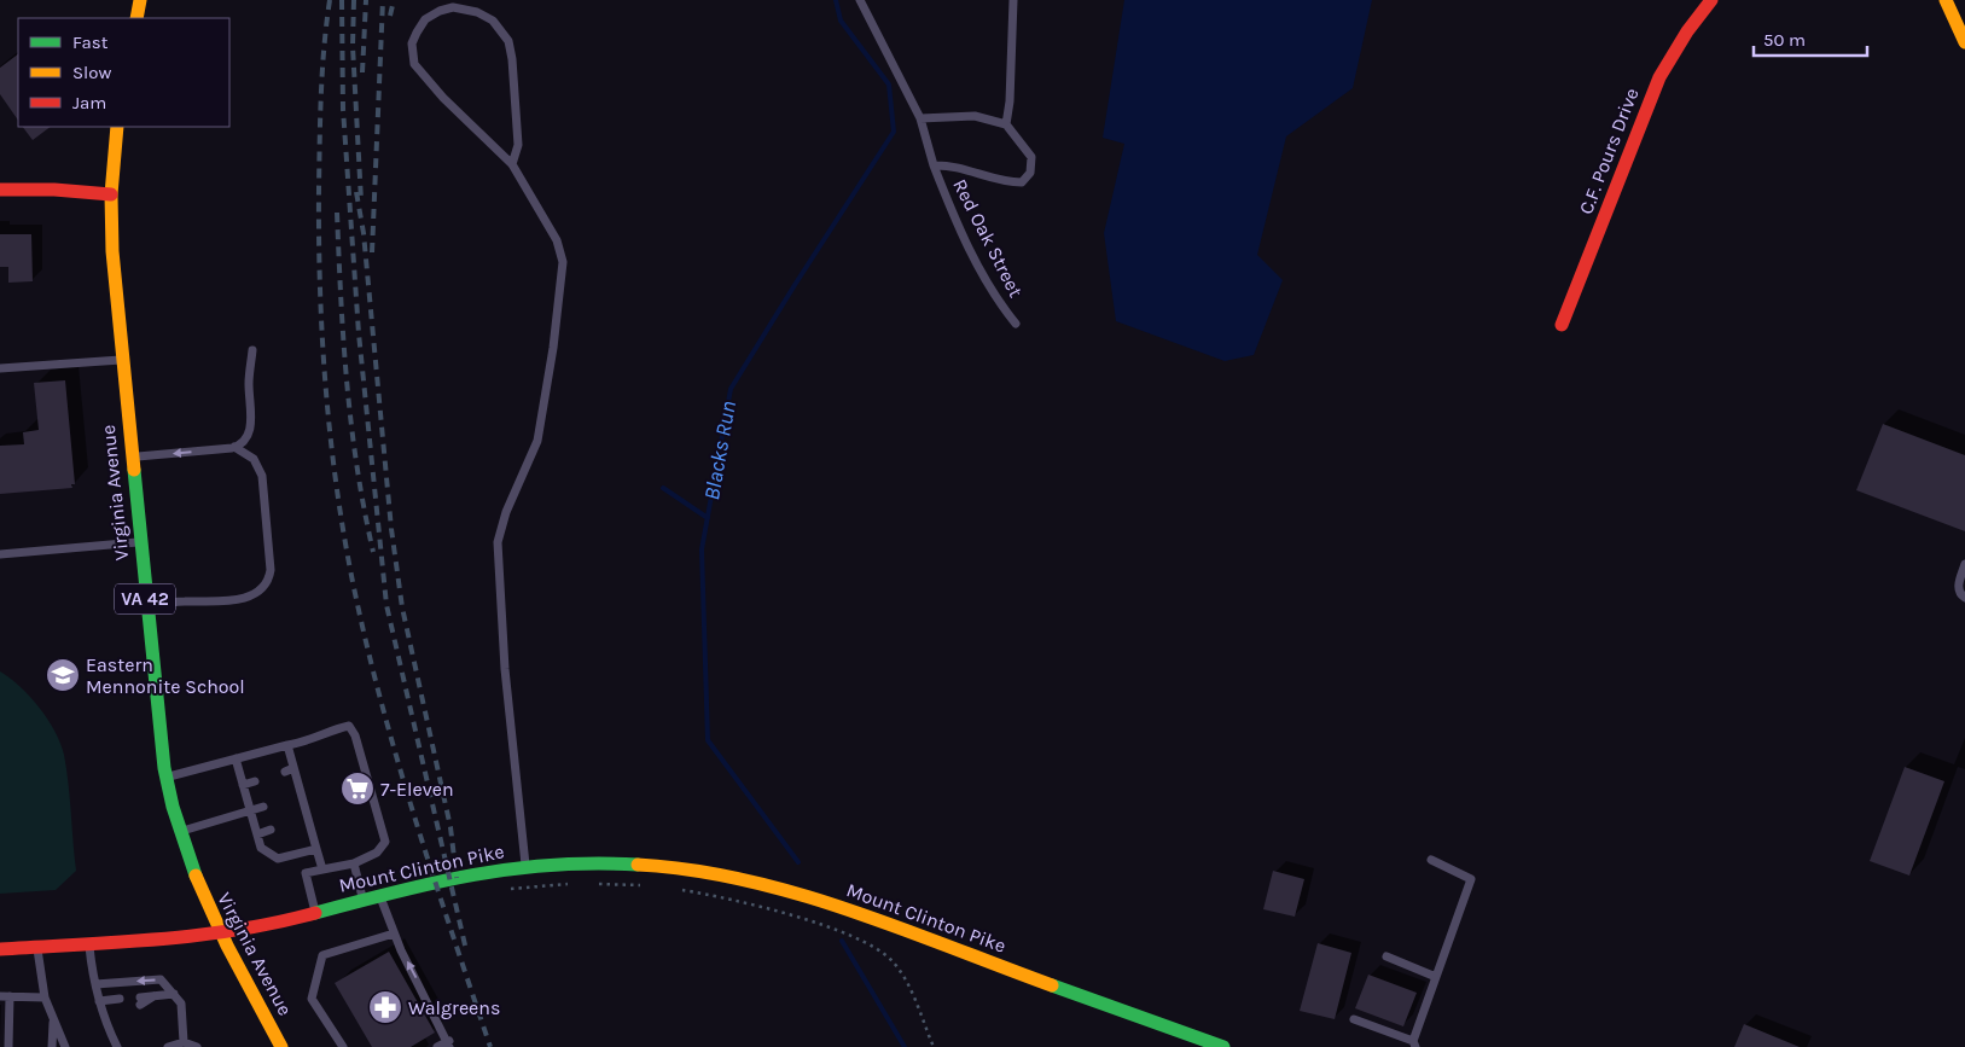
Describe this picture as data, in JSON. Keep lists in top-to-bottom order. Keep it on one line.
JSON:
{"streets":{"main road":["C.F. Pours Drive","Virginia Avenue","VA 42","Mount Clinton Pike"],"lane":["Red Oak Street"]},"crossings":[["Virginia Avenue","Mount Clinton Pike"]],"water":["Blacks Run"],"places":{"school or university":["Eastern Mennonite School"],"supermarket":["7-Eleven"],"pharmacy":["Walgreens"]},"legend":["Fast","Slow","Jam"],"scale_bar":"50 m"}
